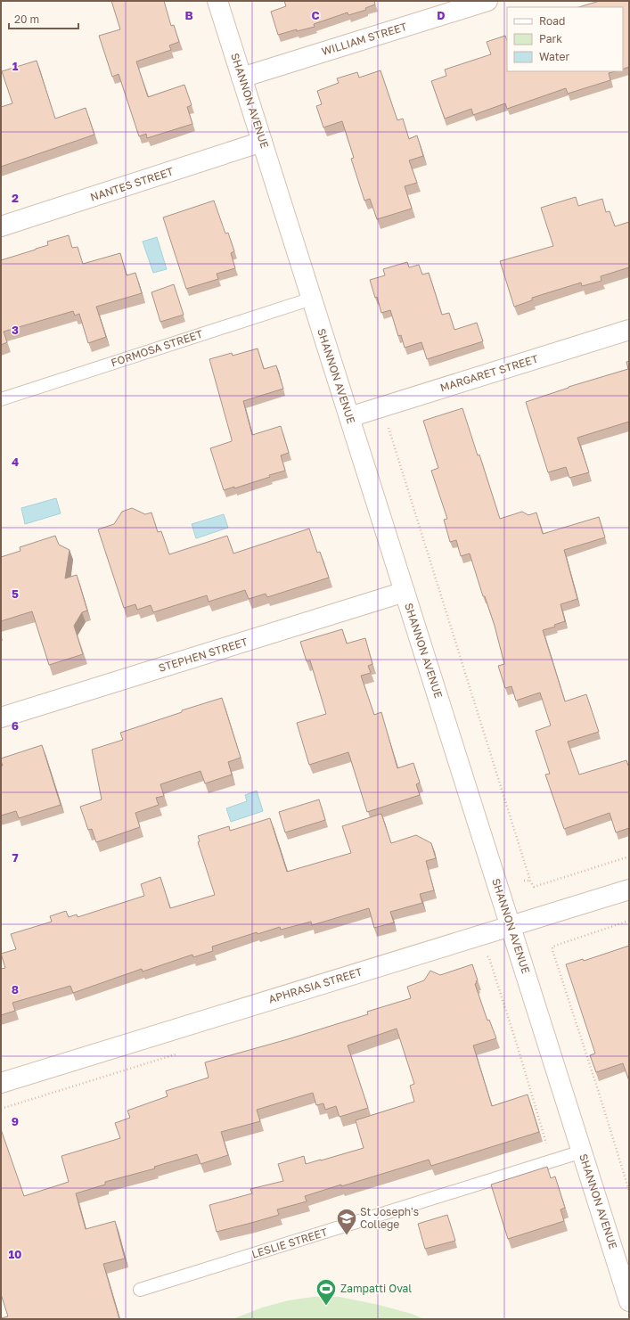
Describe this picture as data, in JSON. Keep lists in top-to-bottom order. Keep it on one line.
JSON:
{"streets":{"main road":["WILLIAM STREET","SHANNON AVENUE","NANTES STREET","MARGARET STREET","STEPHEN STREET","APHRASIA STREET"],"lane":["FORMOSA STREET","LESLIE STREET"]},"crossings":[["WILLIAM STREET","SHANNON AVENUE"],["SHANNON AVENUE","NANTES STREET"],["SHANNON AVENUE","FORMOSA STREET"],["SHANNON AVENUE","MARGARET STREET"],["SHANNON AVENUE","STEPHEN STREET"],["SHANNON AVENUE","APHRASIA STREET"],["SHANNON AVENUE","LESLIE STREET"]],"places":{"school or university":["St Joseph's College"],"sports":["Zampatti Oval"]},"legend":["Road","Park","Water"],"scale_bar":"20 m","grid":{"columns":["B","C","D"],"rows":["1","2","3","4","5","6","7","8","9","10"]}}
